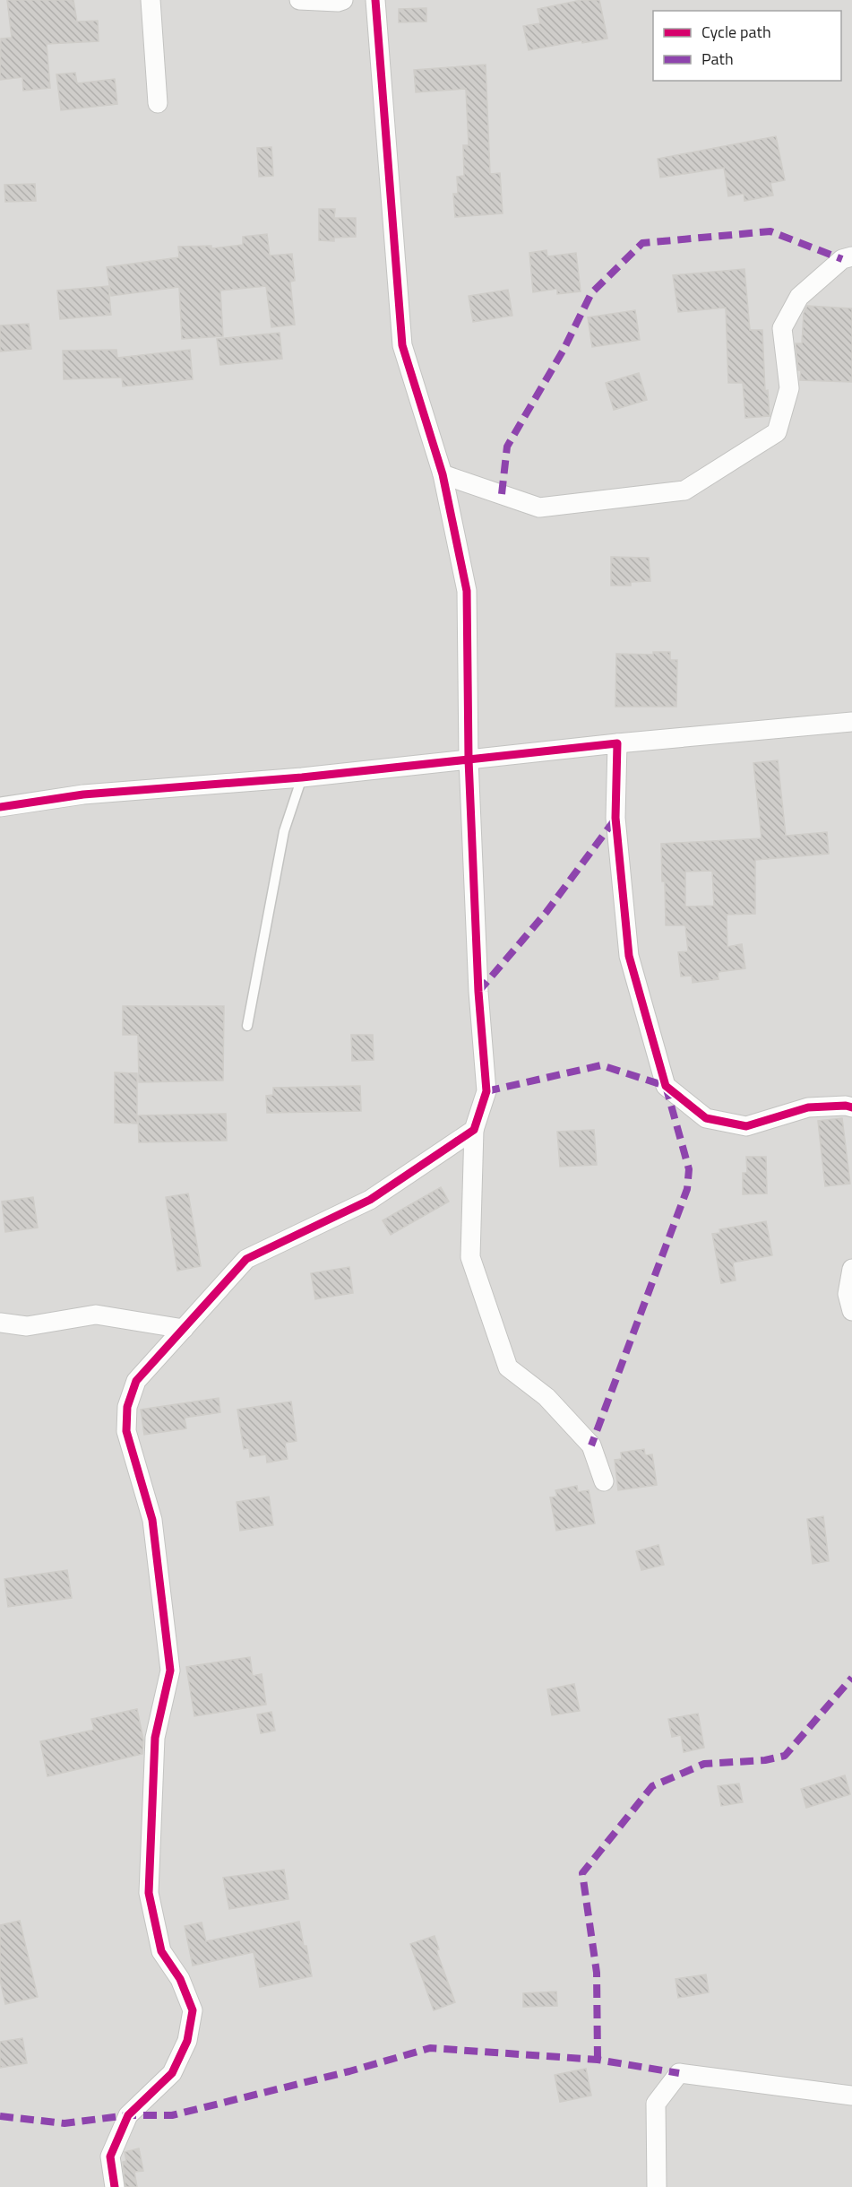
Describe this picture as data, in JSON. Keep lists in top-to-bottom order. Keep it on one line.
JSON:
{"legend":["Cycle path","Path"]}
